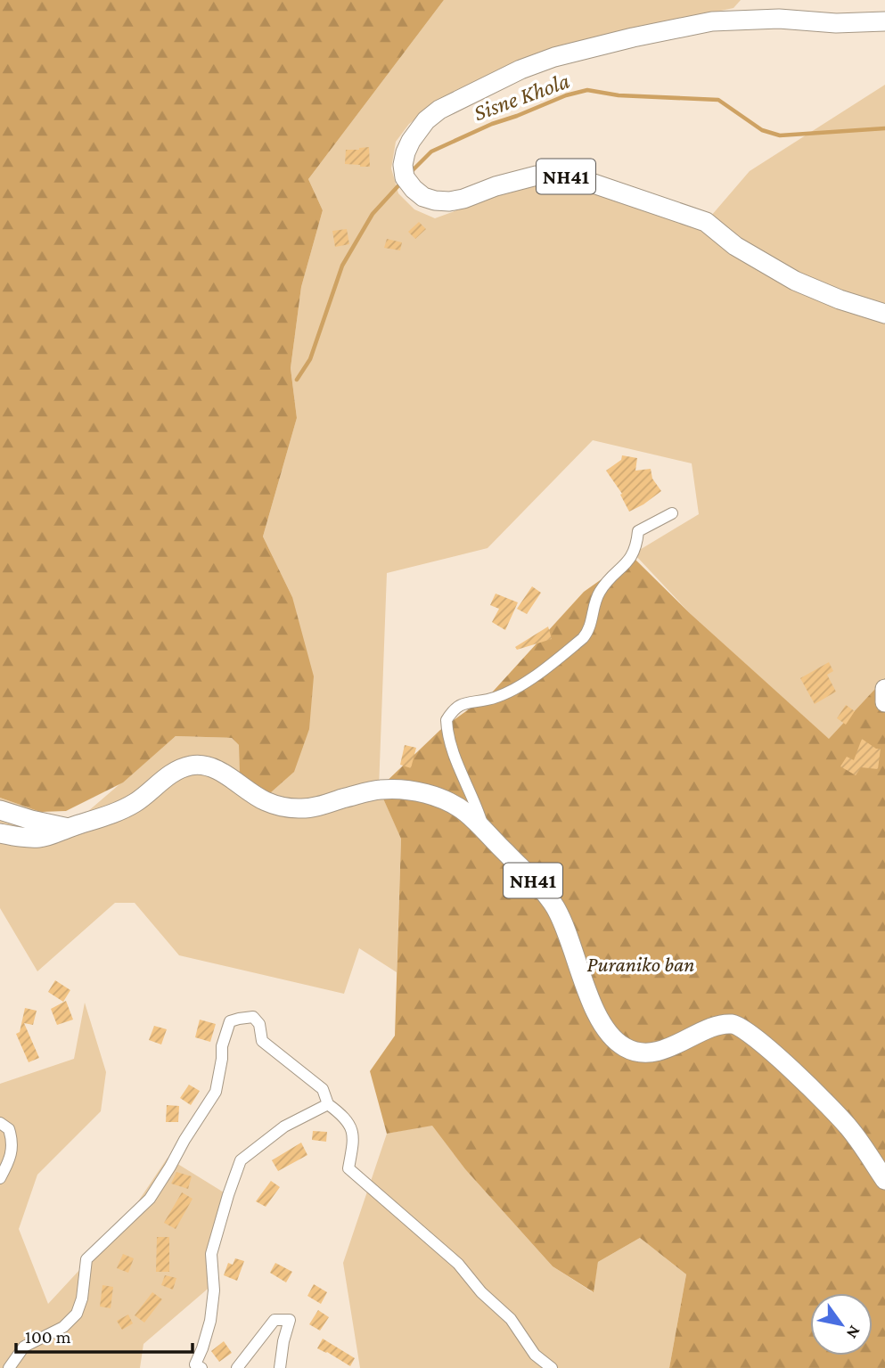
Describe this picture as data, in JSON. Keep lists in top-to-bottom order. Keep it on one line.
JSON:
{"streets":{"highway":["NH41"]},"water":["Sisne Khola"],"parks":["Puraniko ban"],"scale_bar":"100 m","north":"bottom right"}
